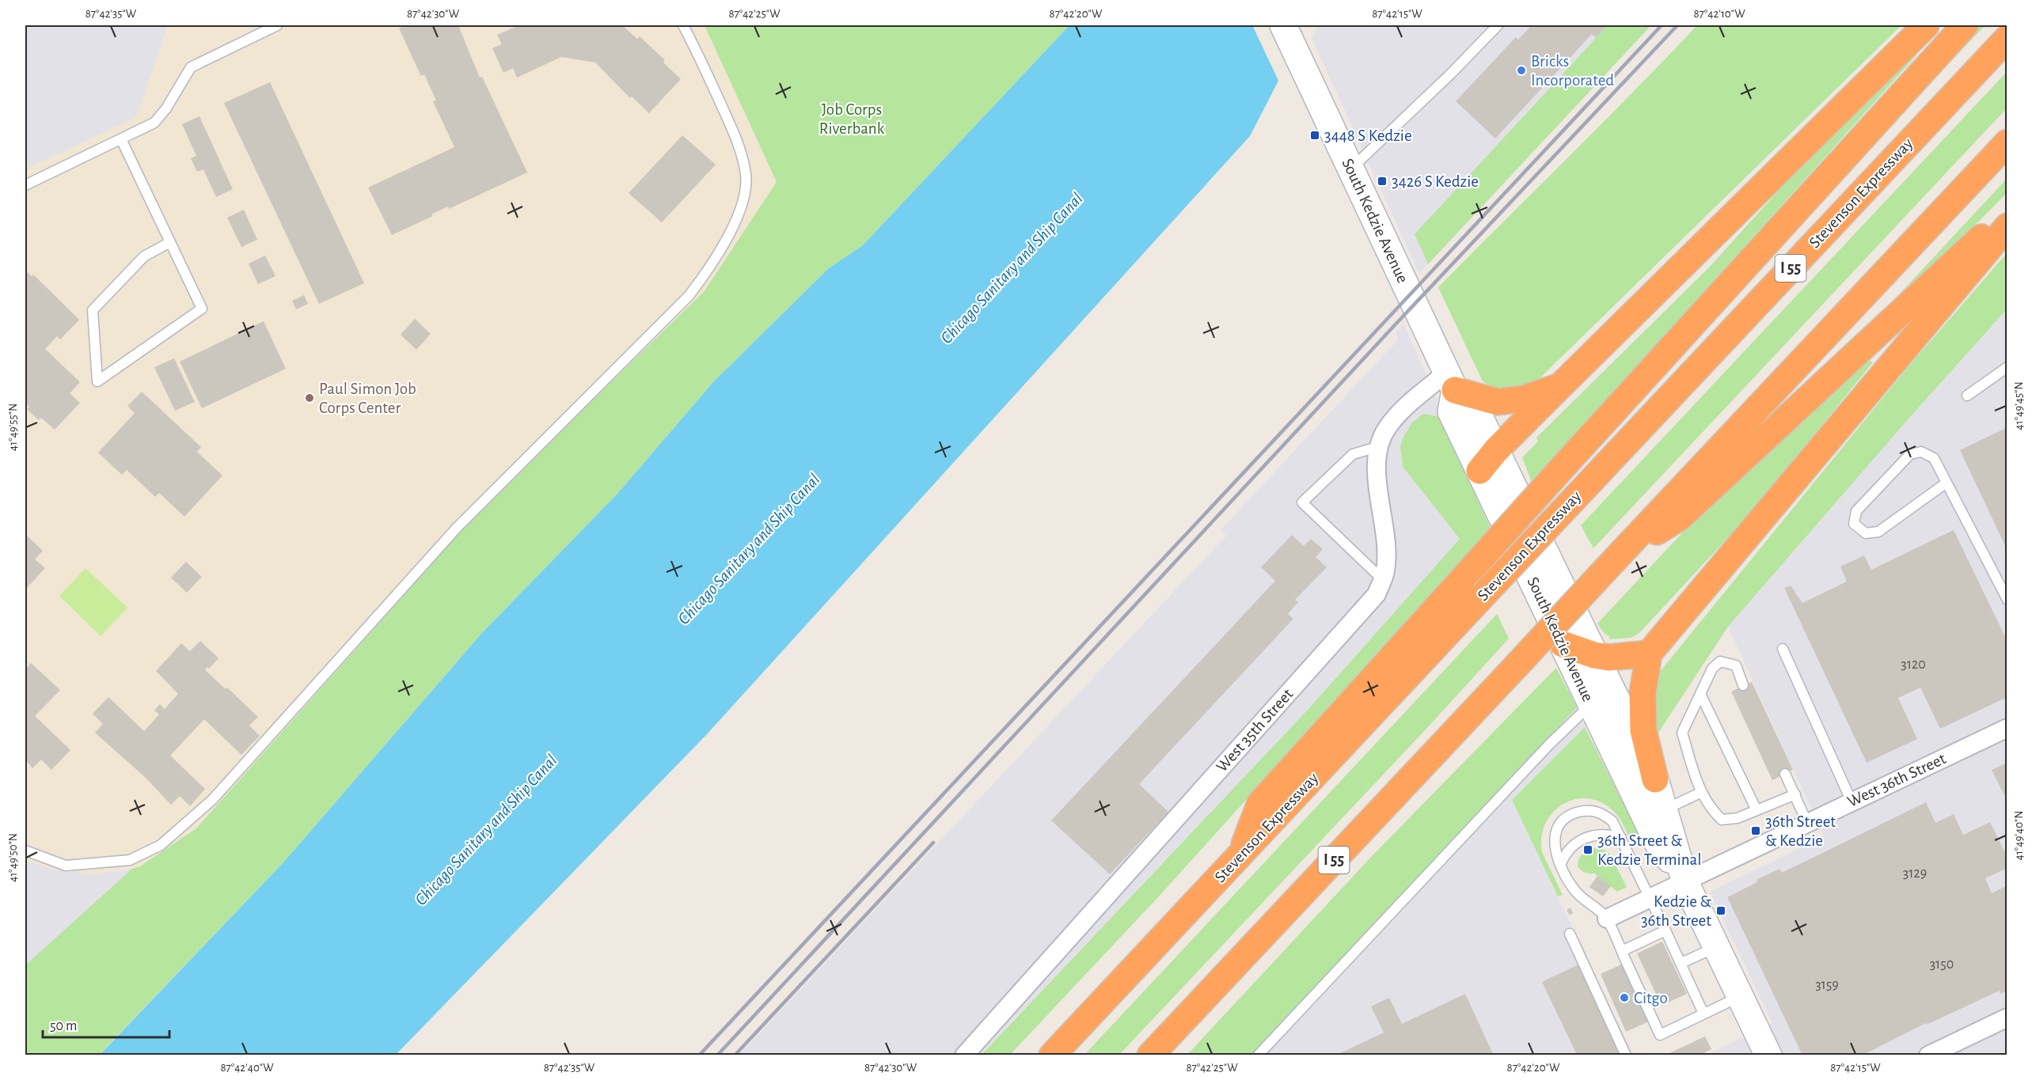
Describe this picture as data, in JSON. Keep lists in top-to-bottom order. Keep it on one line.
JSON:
{"streets":{"highway":["Stevenson Expressway","I 55"],"main road":["South Kedzie Avenue"],"street":["West 35th Street","West 36th Street"]},"crossings":[["South Kedzie Avenue","West 35th Street"],["South Kedzie Avenue","West 36th Street"]],"water":["Chicago Sanitary and Ship Canal"],"parks":["Job Corps Riverbank"],"places":{"other":["Bricks Incorporated","Paul Simon Job Corps Center","Citgo"],"transit":["3448 S Kedzie","3426 S Kedzie","36th Street & Kedzie","36th Street & Kedzie Terminal","Kedzie & 36th Street"]},"house_numbers":["3120","3129","3150","3159"],"scale_bar":"50 m","coordinates":["87°42'35\"W","87°42'30\"W","87°42'25\"W","87°42'20\"W","87°42'15\"W","87°42'10\"W","41°49'45\"N","41°49'55\"N","41°49'40\"N","41°49'50\"N","87°42'40\"W"]}
